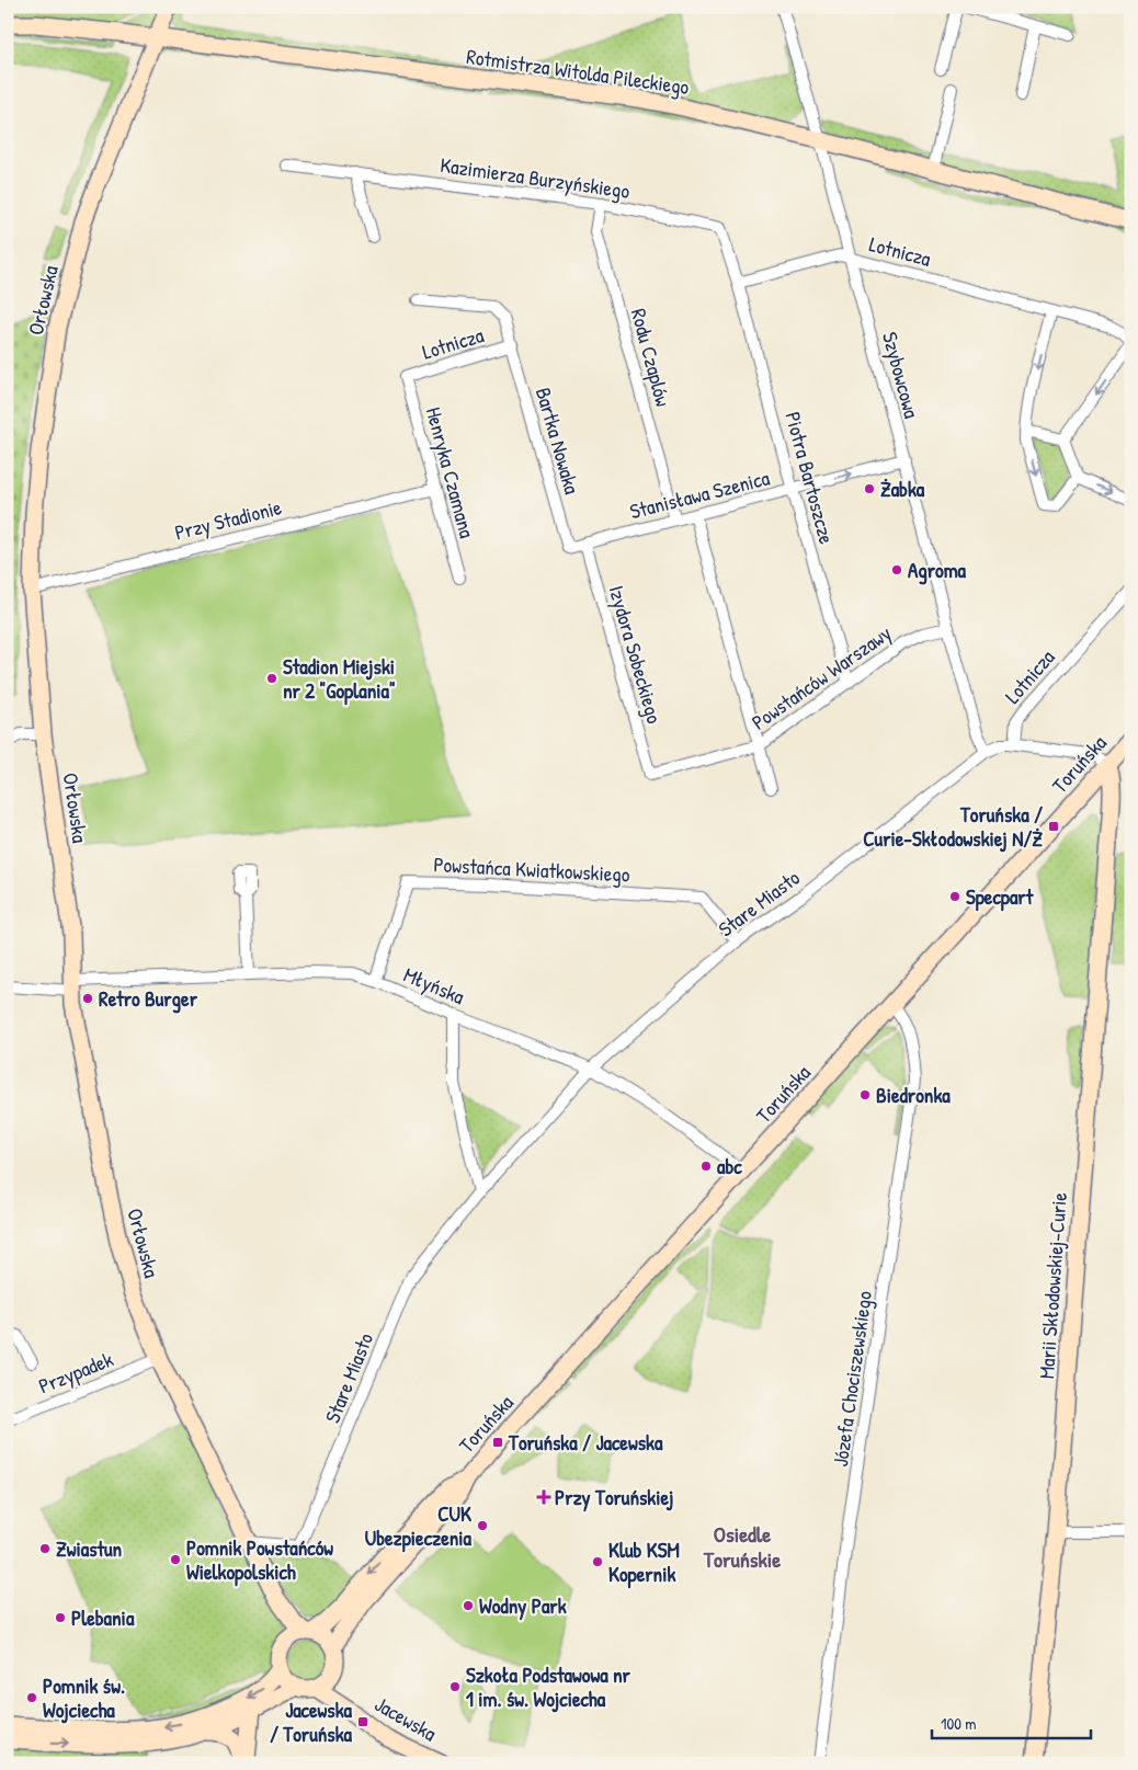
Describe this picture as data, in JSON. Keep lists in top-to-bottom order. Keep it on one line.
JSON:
{"streets":{"street":["Rotmistrza Witolda Pileckiego","Kazimierza Burzyńskiego","Lotnicza","Orłowska","Rodu Czaplów","Szybowcowa","Bartka Nowaka","Henryka Czamana","Piotra Bartoszcze","Stanisława Szenica","Przy Stadionie","Izydora Sobeckiego","Powstańców Warszawy","Toruńska","Powstańca Kwiatkowskiego","Stare Miasto","Młyńska","Marii Skłodowskiej-Curie","Przypadek","Józefa Chociszewskiego","Jacewska"]},"crossings":[["Rotmistrza Witolda Pileckiego","Orłowska"],["Rotmistrza Witolda Pileckiego","Szybowcowa"],["Kazimierza Burzyńskiego","Lotnicza"],["Kazimierza Burzyńskiego","Rodu Czaplów"],["Kazimierza Burzyńskiego","Piotra Bartoszcze"],["Lotnicza","Szybowcowa"],["Lotnicza","Bartka Nowaka"],["Lotnicza","Henryka Czamana"],["Lotnicza","Piotra Bartoszcze"],["Lotnicza","Stare Miasto"],["Orłowska","Przy Stadionie"],["Orłowska","Toruńska"],["Orłowska","Stare Miasto"],["Orłowska","Młyńska"],["Orłowska","Przypadek"],["Orłowska","Jacewska"],["Rodu Czaplów","Stanisława Szenica"],["Szybowcowa","Stanisława Szenica"],["Szybowcowa","Powstańców Warszawy"],["Szybowcowa","Stare Miasto"],["Bartka Nowaka","Stanisława Szenica"],["Henryka Czamana","Przy Stadionie"],["Piotra Bartoszcze","Stanisława Szenica"],["Piotra Bartoszcze","Powstańców Warszawy"],["Stanisława Szenica","Izydora Sobeckiego"],["Izydora Sobeckiego","Powstańców Warszawy"],["Toruńska","Stare Miasto"],["Toruńska","Młyńska"],["Toruńska","Marii Skłodowskiej-Curie"],["Toruńska","Józefa Chociszewskiego"],["Toruńska","Jacewska"],["Powstańca Kwiatkowskiego","Stare Miasto"],["Powstańca Kwiatkowskiego","Młyńska"],["Stare Miasto","Młyńska"],["Stare Miasto","Marii Skłodowskiej-Curie"]],"districts":["Osiedle Toruńskie"],"places":{"other":["Żabka","Agroma","Stadion Miejski nr 2 \"Goplania\"","Specpart","Retro Burger","Biedronka","abc","CUK Ubezpieczenia","Zwiastun","Pomnik Powstańców Wielkopolskich","Klub KSM Kopernik","Wodny Park","Plebania","Szkoła Podstawowa nr 1 im. św. Wojciecha","Pomnik św. Wojciecha"],"transit":["Toruńska / Curie-Skłodowskiej N/Ż","Toruńska / Jacewska","Jacewska / Toruńska"],"health":["Przy Toruńskiej"]},"scale_bar":"100 m"}
